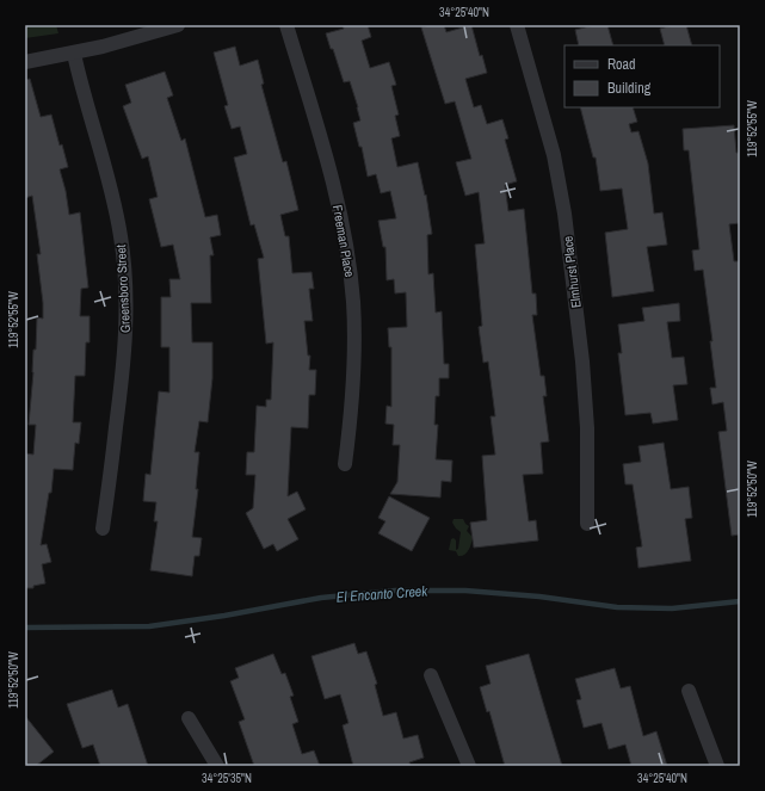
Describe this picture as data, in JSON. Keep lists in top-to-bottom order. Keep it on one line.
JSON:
{"streets":{"street":["Freeman Place","Elmhurst Place","Greensboro Street"]},"water":["El Encanto Creek"],"legend":["Road","Building"],"coordinates":["34°25'40\"N","119°52'55\"W","119°52'50\"W","34°25'35\"N"]}
